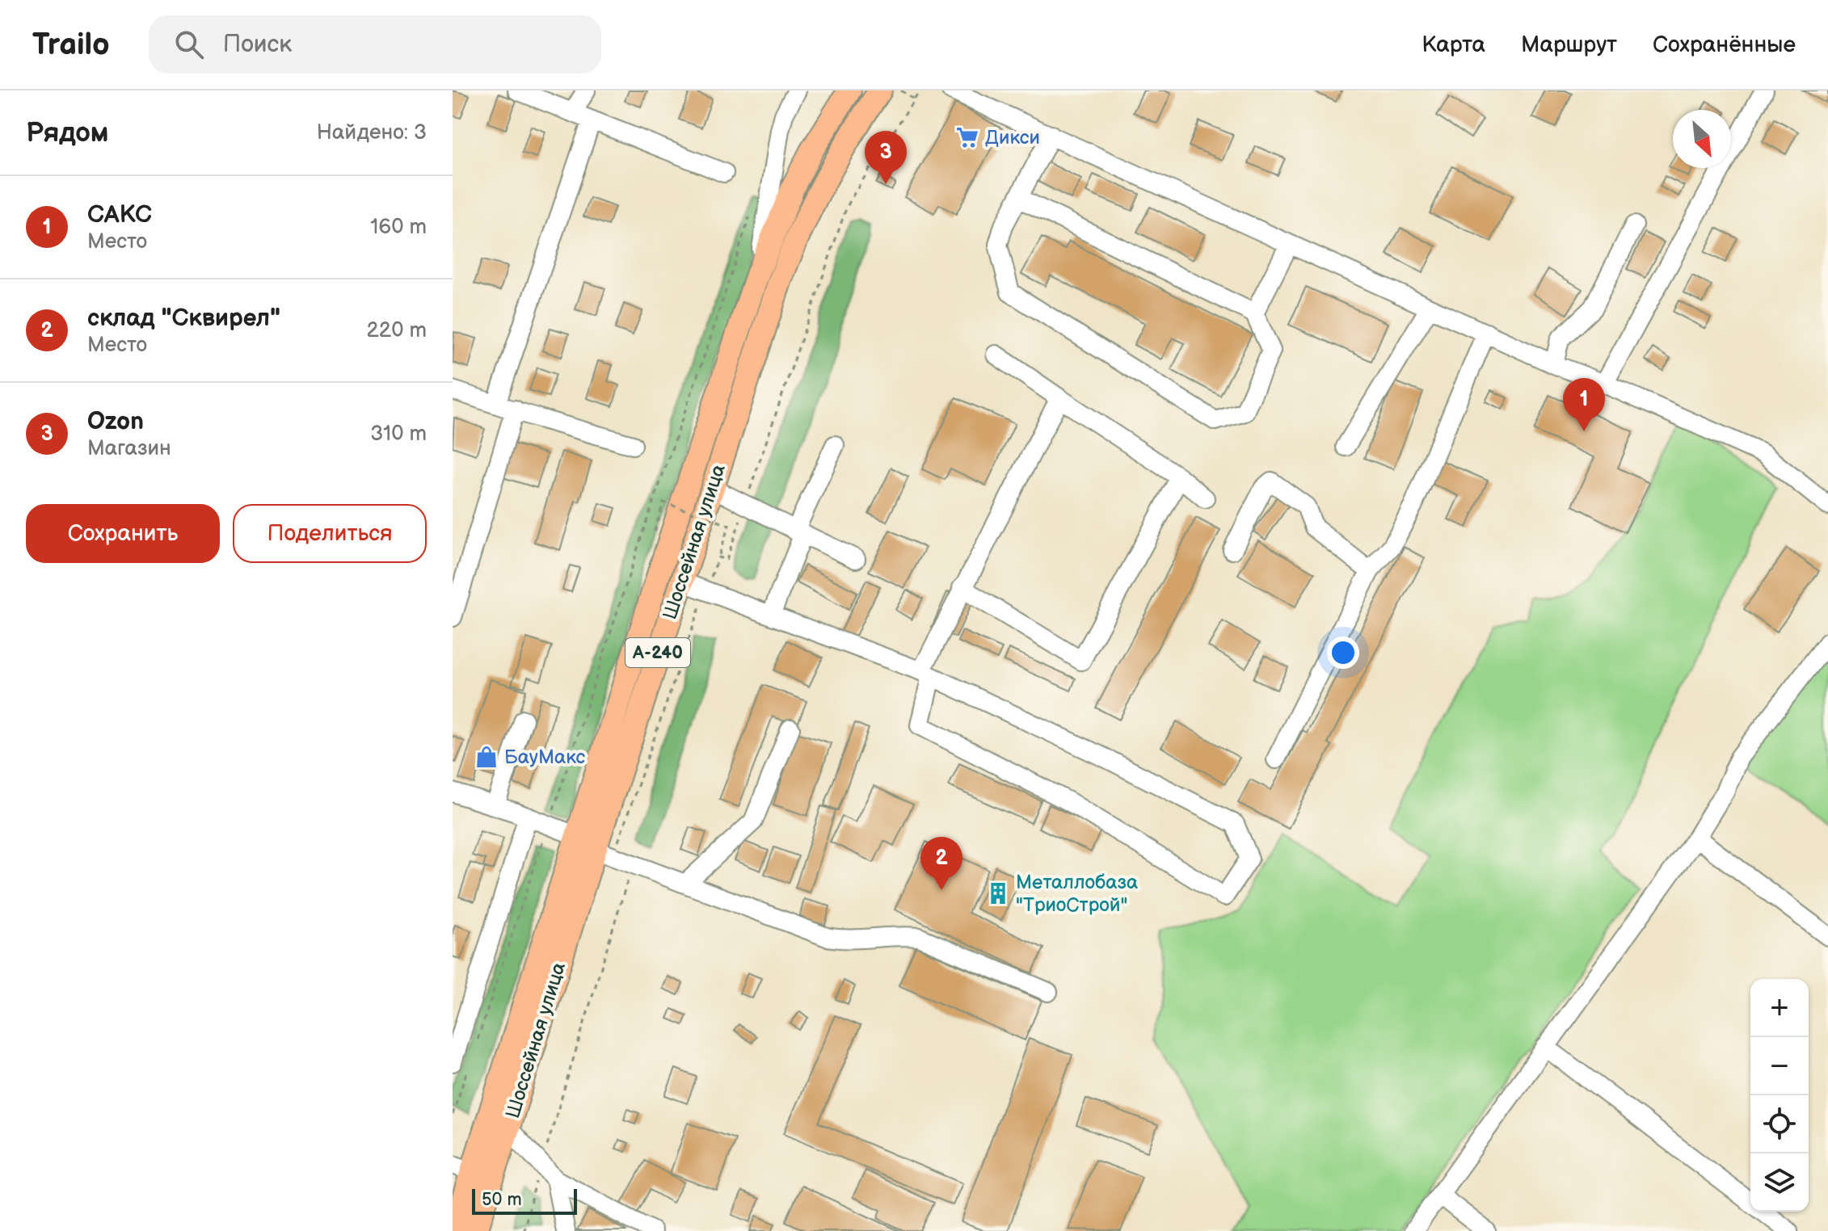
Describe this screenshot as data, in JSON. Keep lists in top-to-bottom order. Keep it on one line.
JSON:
{"streets":{"main road":["Шоссейная улица","А-240"]},"places":{"supermarket":["Дикси"],"shop":["БауМакс"],"building":["Металлобаза \"ТриоСтрой\""]},"scale_bar":"50 m","north":"bottom right","page":{"header":"Trailo","search":"Поиск","nav":["Карта","Маршрут","Сохранённые"],"heading":["Рядом","Найдено: 3"],"pins":["3","1","2"],"list":[{"mark":"1","name":"САКС","note":"Место","value":"160 m"},{"mark":"2","name":"склад \"Сквирел\"","note":"Место","value":"220 m"},{"mark":"3","name":"Ozon","note":"Магазин","value":"310 m"}],"buttons":["Сохранить","Поделиться"],"map_buttons":["+","−"],"scale":"50 m"}}
